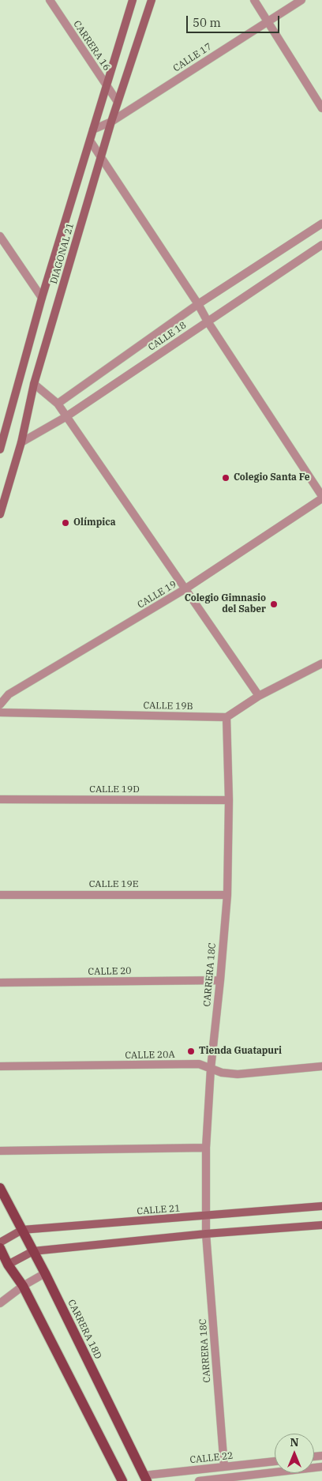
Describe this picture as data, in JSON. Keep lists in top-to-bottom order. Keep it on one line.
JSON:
{"streets":{"main road":["DIAGONAL 21","CALLE 21","CARRERA 18D"],"street":["CARRERA 16","CALLE 17","CALLE 18","CALLE 19","CALLE 19B","CALLE 19D","CALLE 19E","CALLE 20","CARRERA 18C","CALLE 20A","CALLE 22"]},"crossings":[["CARRERA 16","DIAGONAL 21"],["CALLE 17","DIAGONAL 21"],["DIAGONAL 21","CALLE 18"],["CALLE 19B","CARRERA 18C"],["CALLE 19D","CARRERA 18C"],["CALLE 19E","CARRERA 18C"],["CALLE 20","CARRERA 18C"],["CARRERA 18C","CALLE 20A"],["CARRERA 18C","CALLE 21"],["CARRERA 18C","CALLE 22"],["CALLE 21","CARRERA 18D"],["CARRERA 18D","CALLE 22"]],"places":["Colegio Santa Fe","Olímpica","Colegio Gimnasio del Saber","Tienda Guatapuri"],"scale_bar":"50 m","north":"top"}
